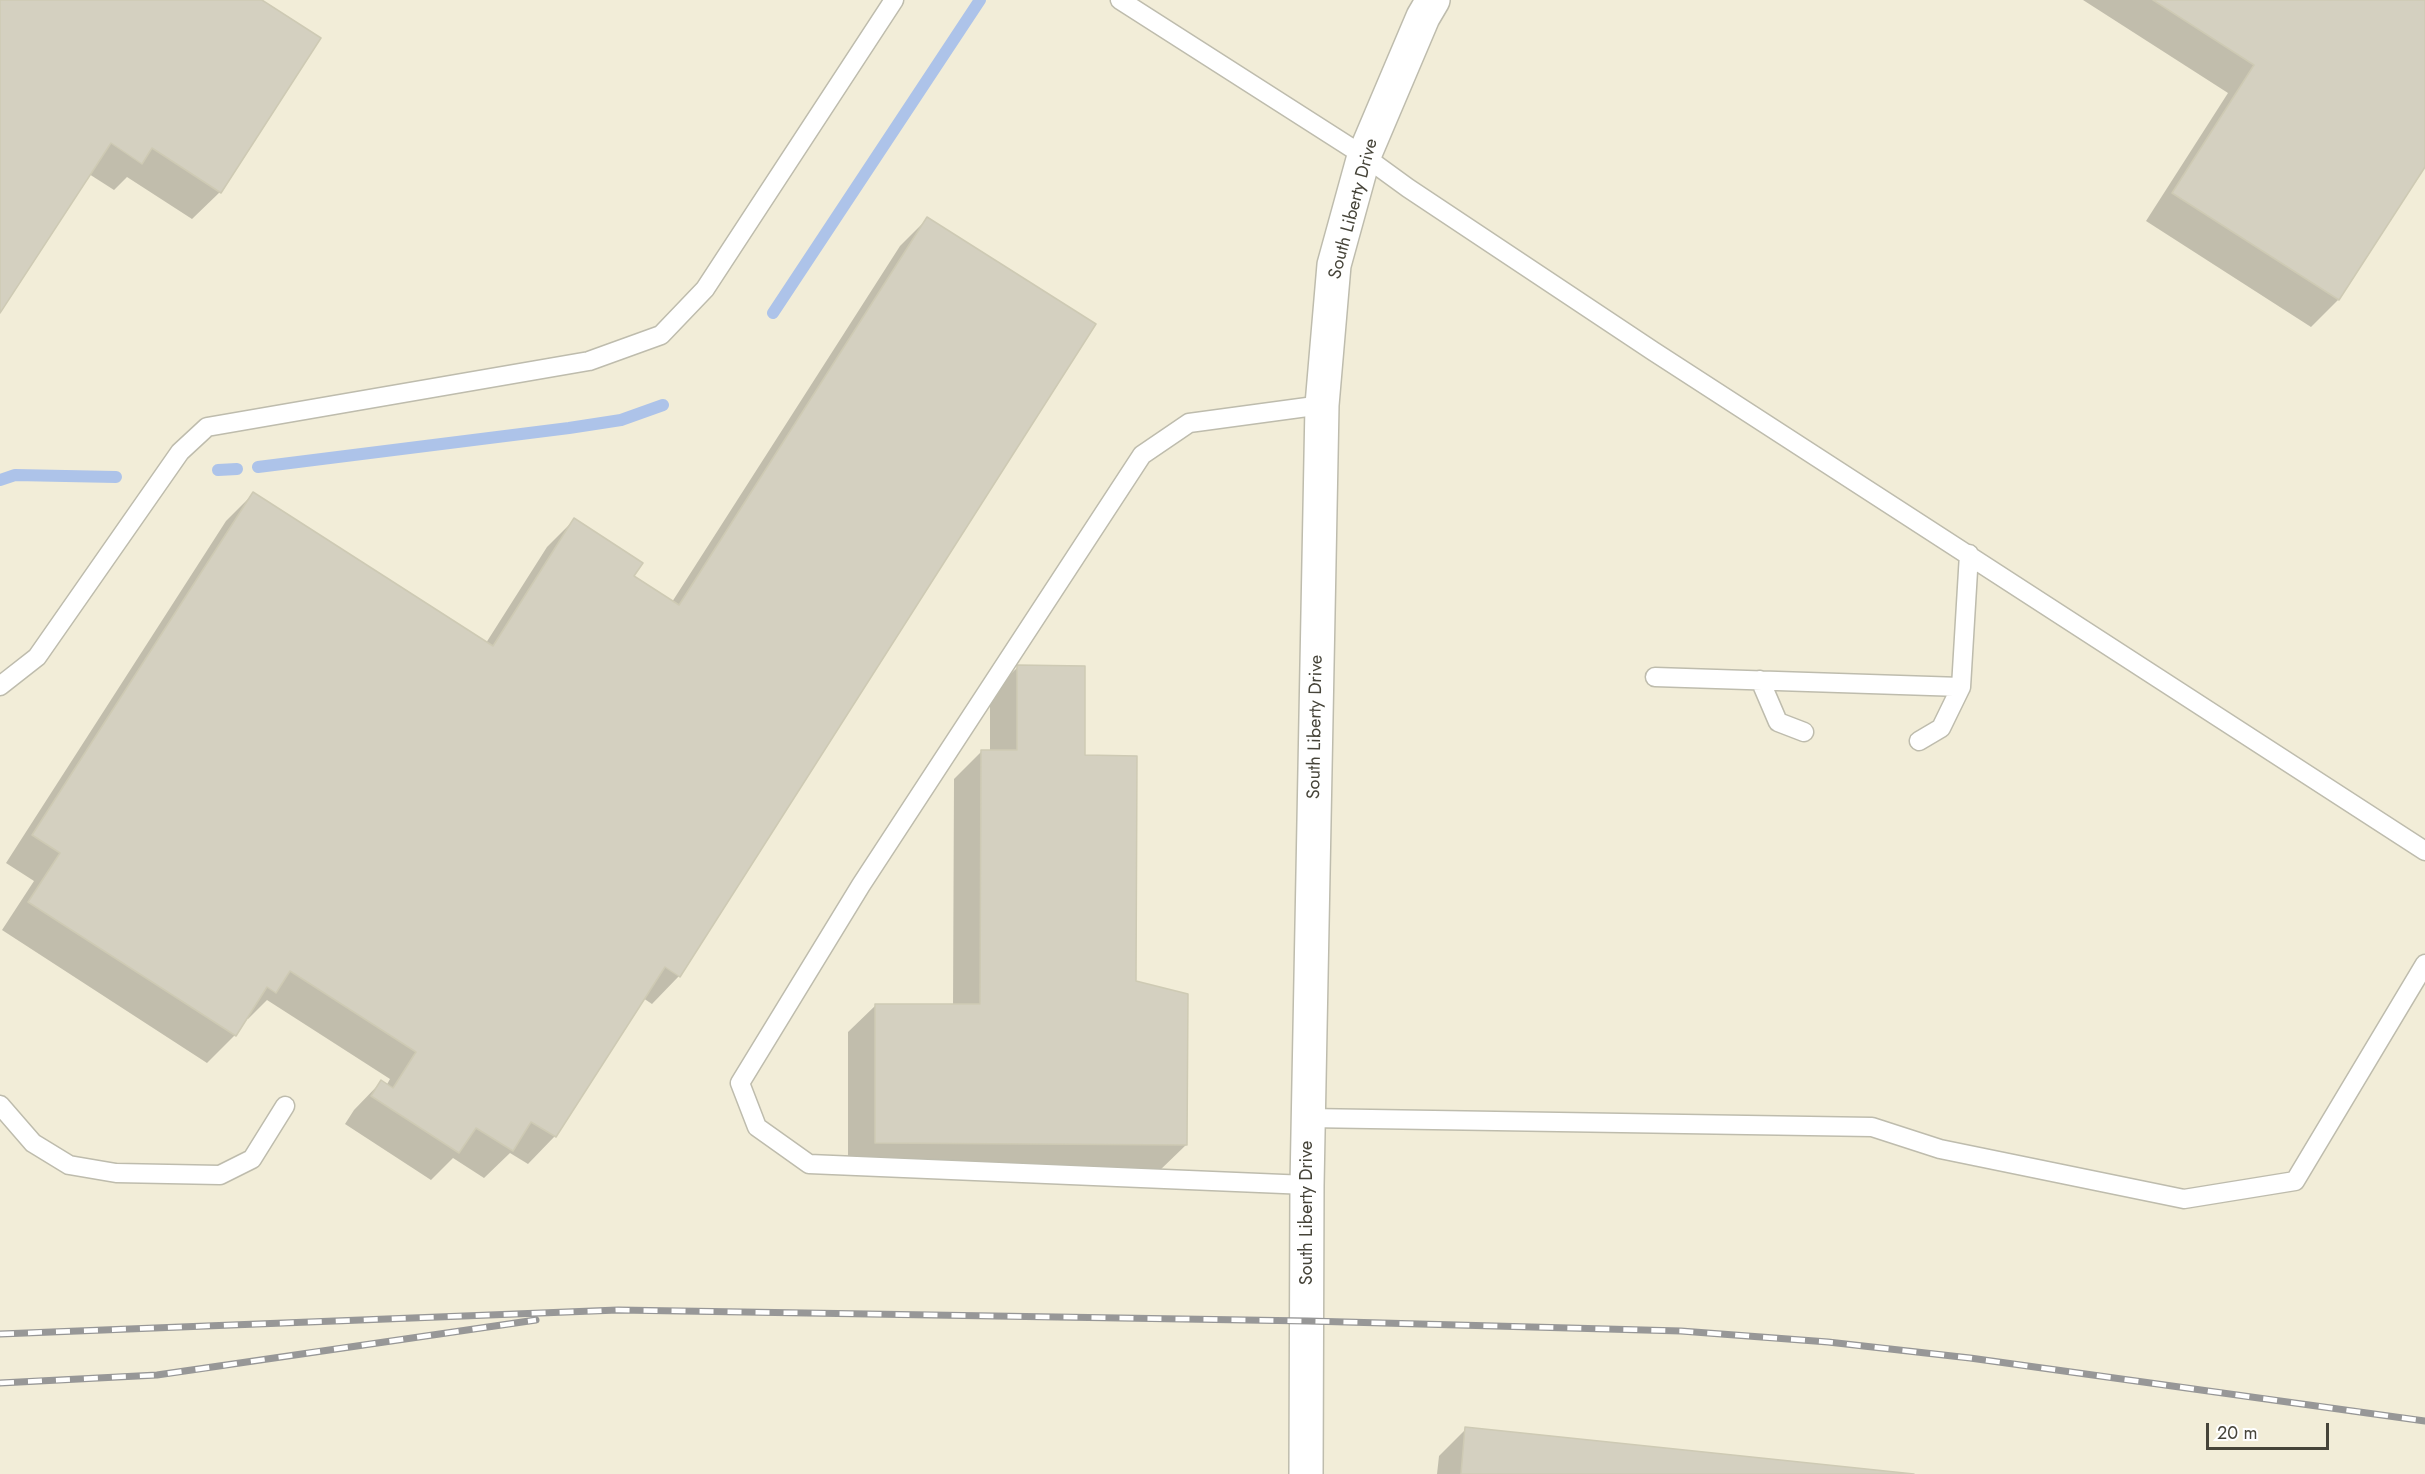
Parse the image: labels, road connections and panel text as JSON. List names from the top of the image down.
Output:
{
  "streets": {
    "street": ["South Liberty Drive"]
  },
  "scale_bar": "20 m"
}
